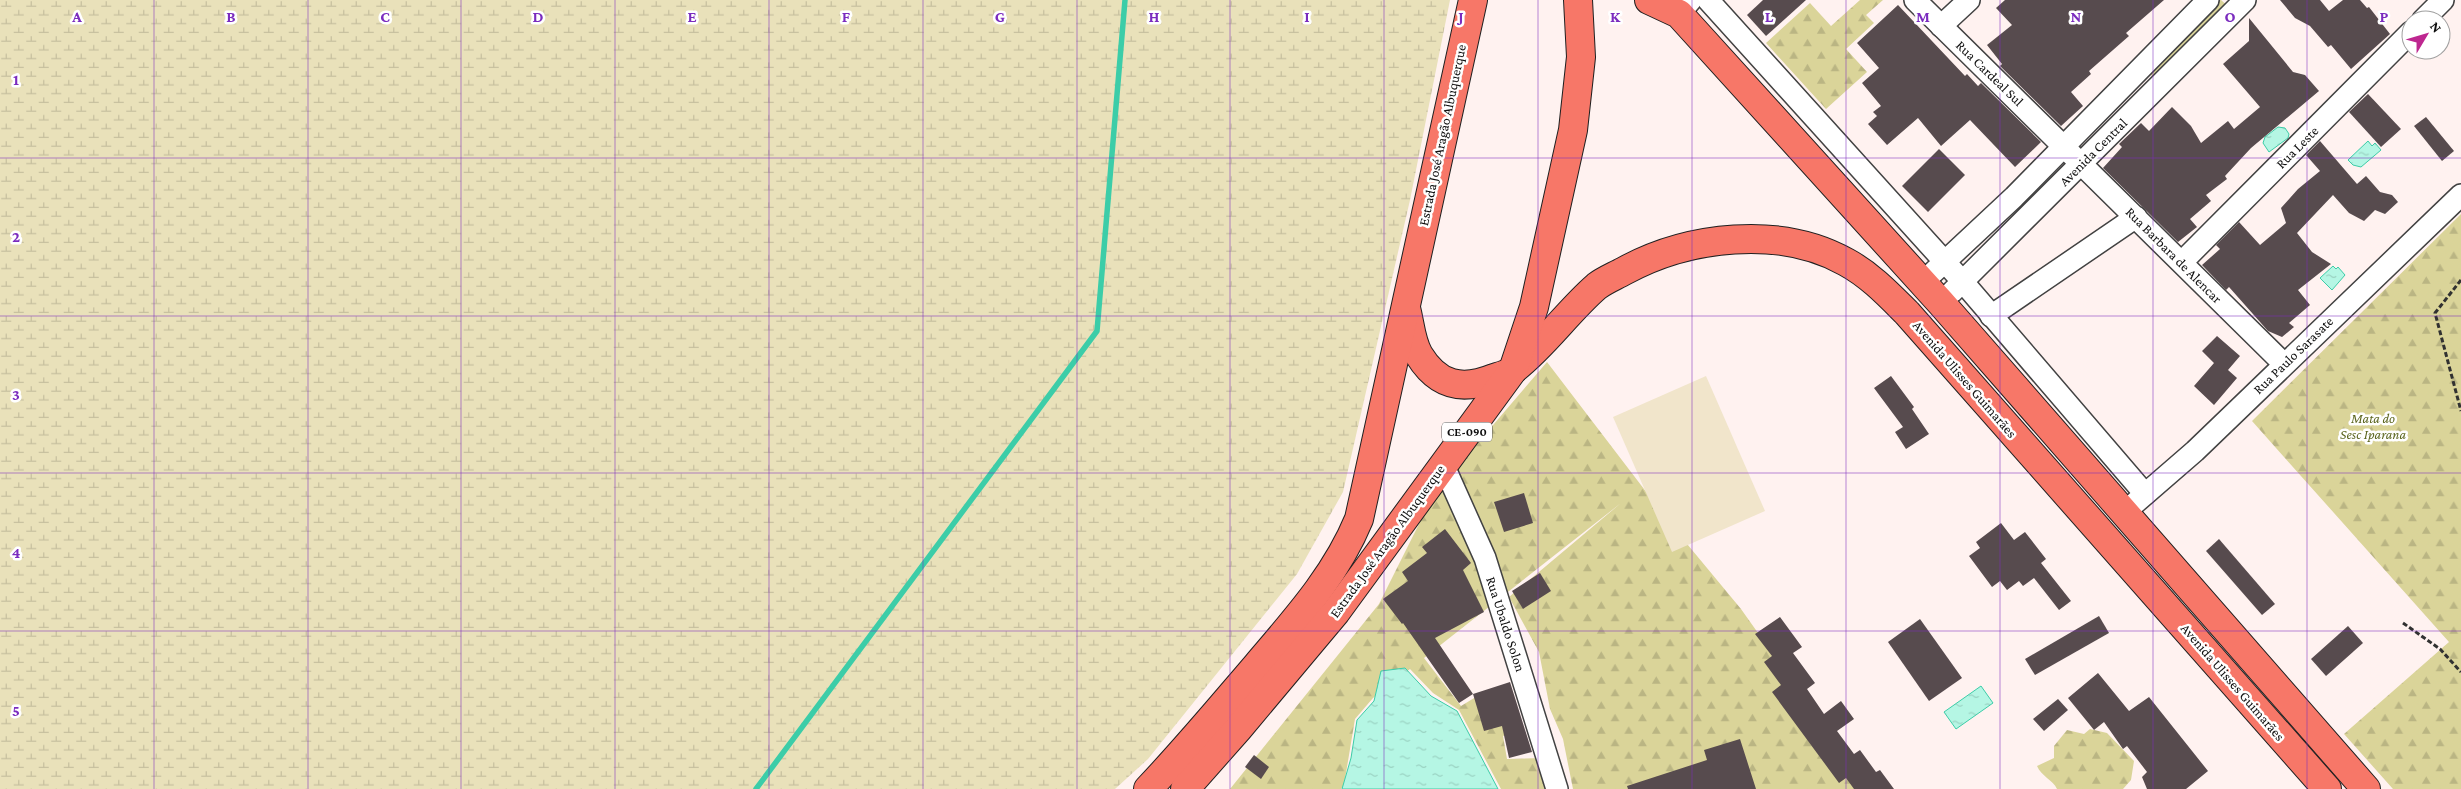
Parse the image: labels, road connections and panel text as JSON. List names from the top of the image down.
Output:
{
  "streets": {
    "main road": ["Estrada José Aragão Albuquerque", "Avenida Ulisses Guimarães", "CE-090"],
    "street": [
      "Rua Cardeal Sul",
      "Rua Leste",
      "Avenida Central",
      "Rua Barbara de Alencar",
      "Rua Paulo Sarasate",
      "Rua Ubaldo Solon"
    ]
  },
  "crossings": [
    ["Rua Cardeal Sul", "Avenida Central"],
    ["Rua Cardeal Sul", "Rua Barbara de Alencar"],
    ["Estrada José Aragão Albuquerque", "Avenida Ulisses Guimarães"],
    ["Estrada José Aragão Albuquerque", "Rua Ubaldo Solon"],
    ["Rua Leste", "Rua Barbara de Alencar"],
    ["Avenida Central", "Rua Barbara de Alencar"],
    ["Rua Barbara de Alencar", "Rua Paulo Sarasate"]
  ],
  "parks": ["Mata do Sesc Iparana"],
  "north": "top right",
  "grid": {
    "columns": [
      "A",
      "B",
      "C",
      "D",
      "E",
      "F",
      "G",
      "H",
      "I",
      "J",
      "K",
      "L",
      "M",
      "N",
      "O",
      "P"
    ],
    "rows": [
      "1",
      "2",
      "3",
      "4",
      "5"
    ]
  }
}
